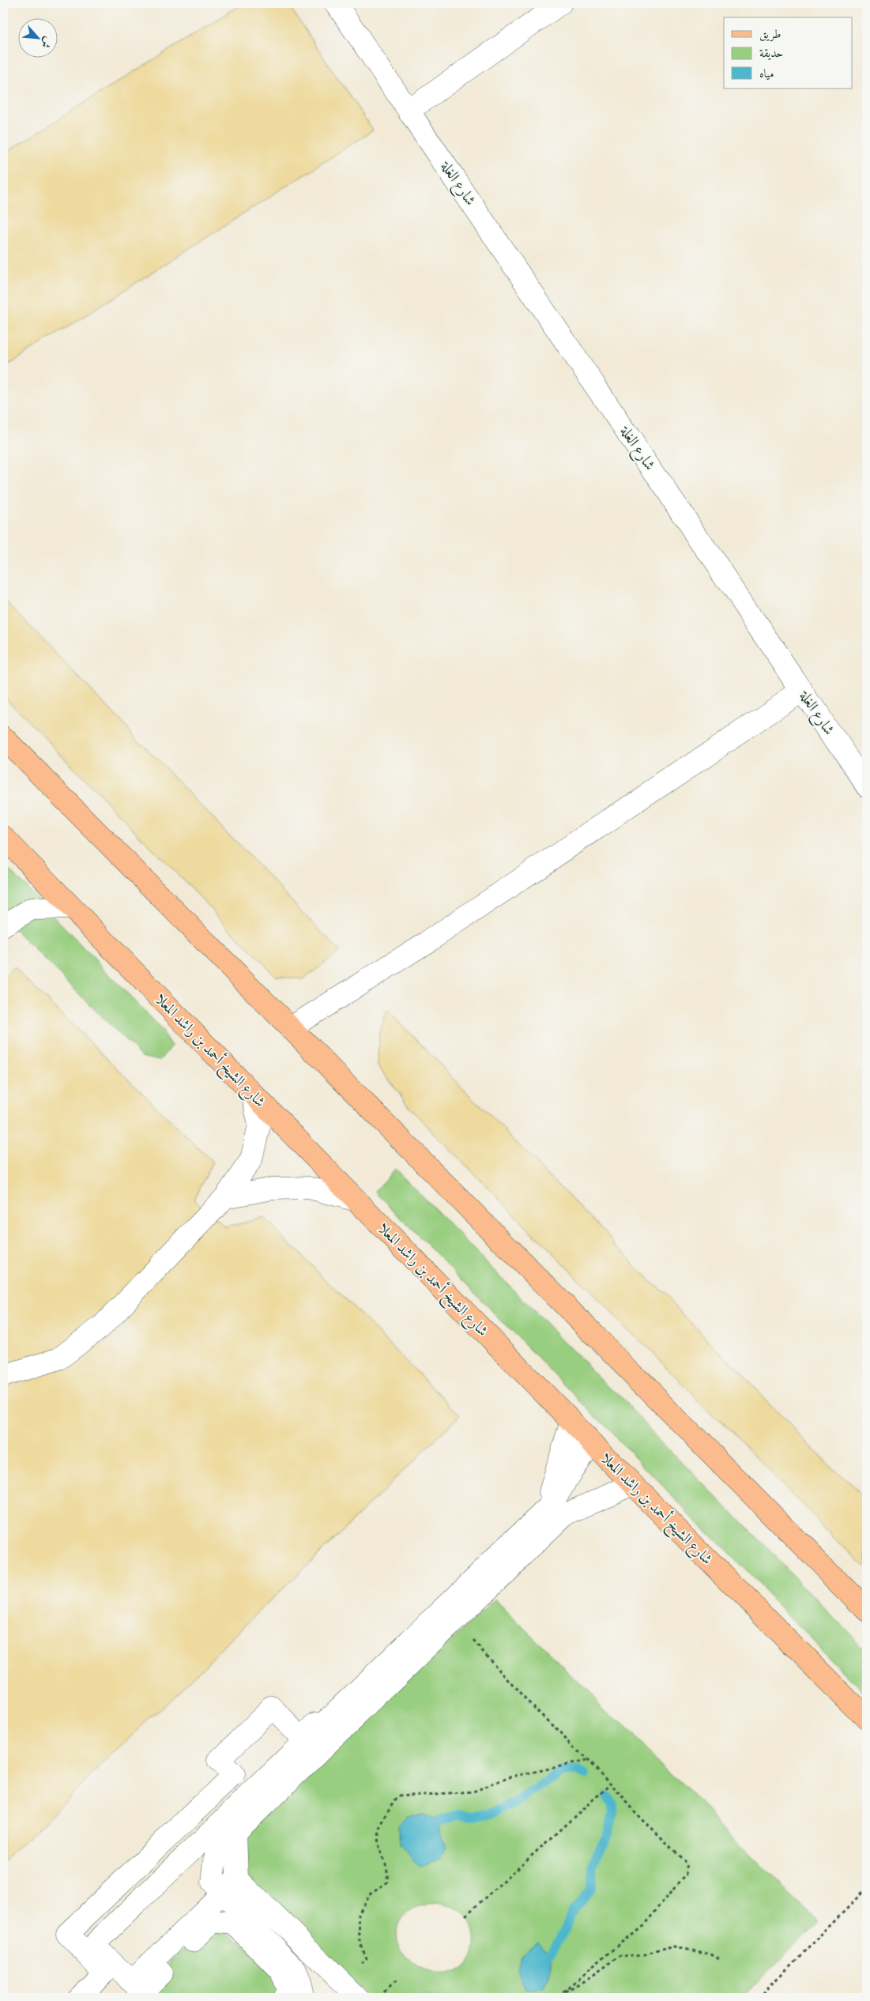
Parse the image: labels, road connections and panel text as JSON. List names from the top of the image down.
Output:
{
  "streets": {
    "main road": ["شارع الشيخ أحمد بن راشد المعلا"],
    "street": ["شارع الغلة"]
  },
  "legend": ["طريق", "حديقة", "مياه"],
  "north": "bottom right"
}
